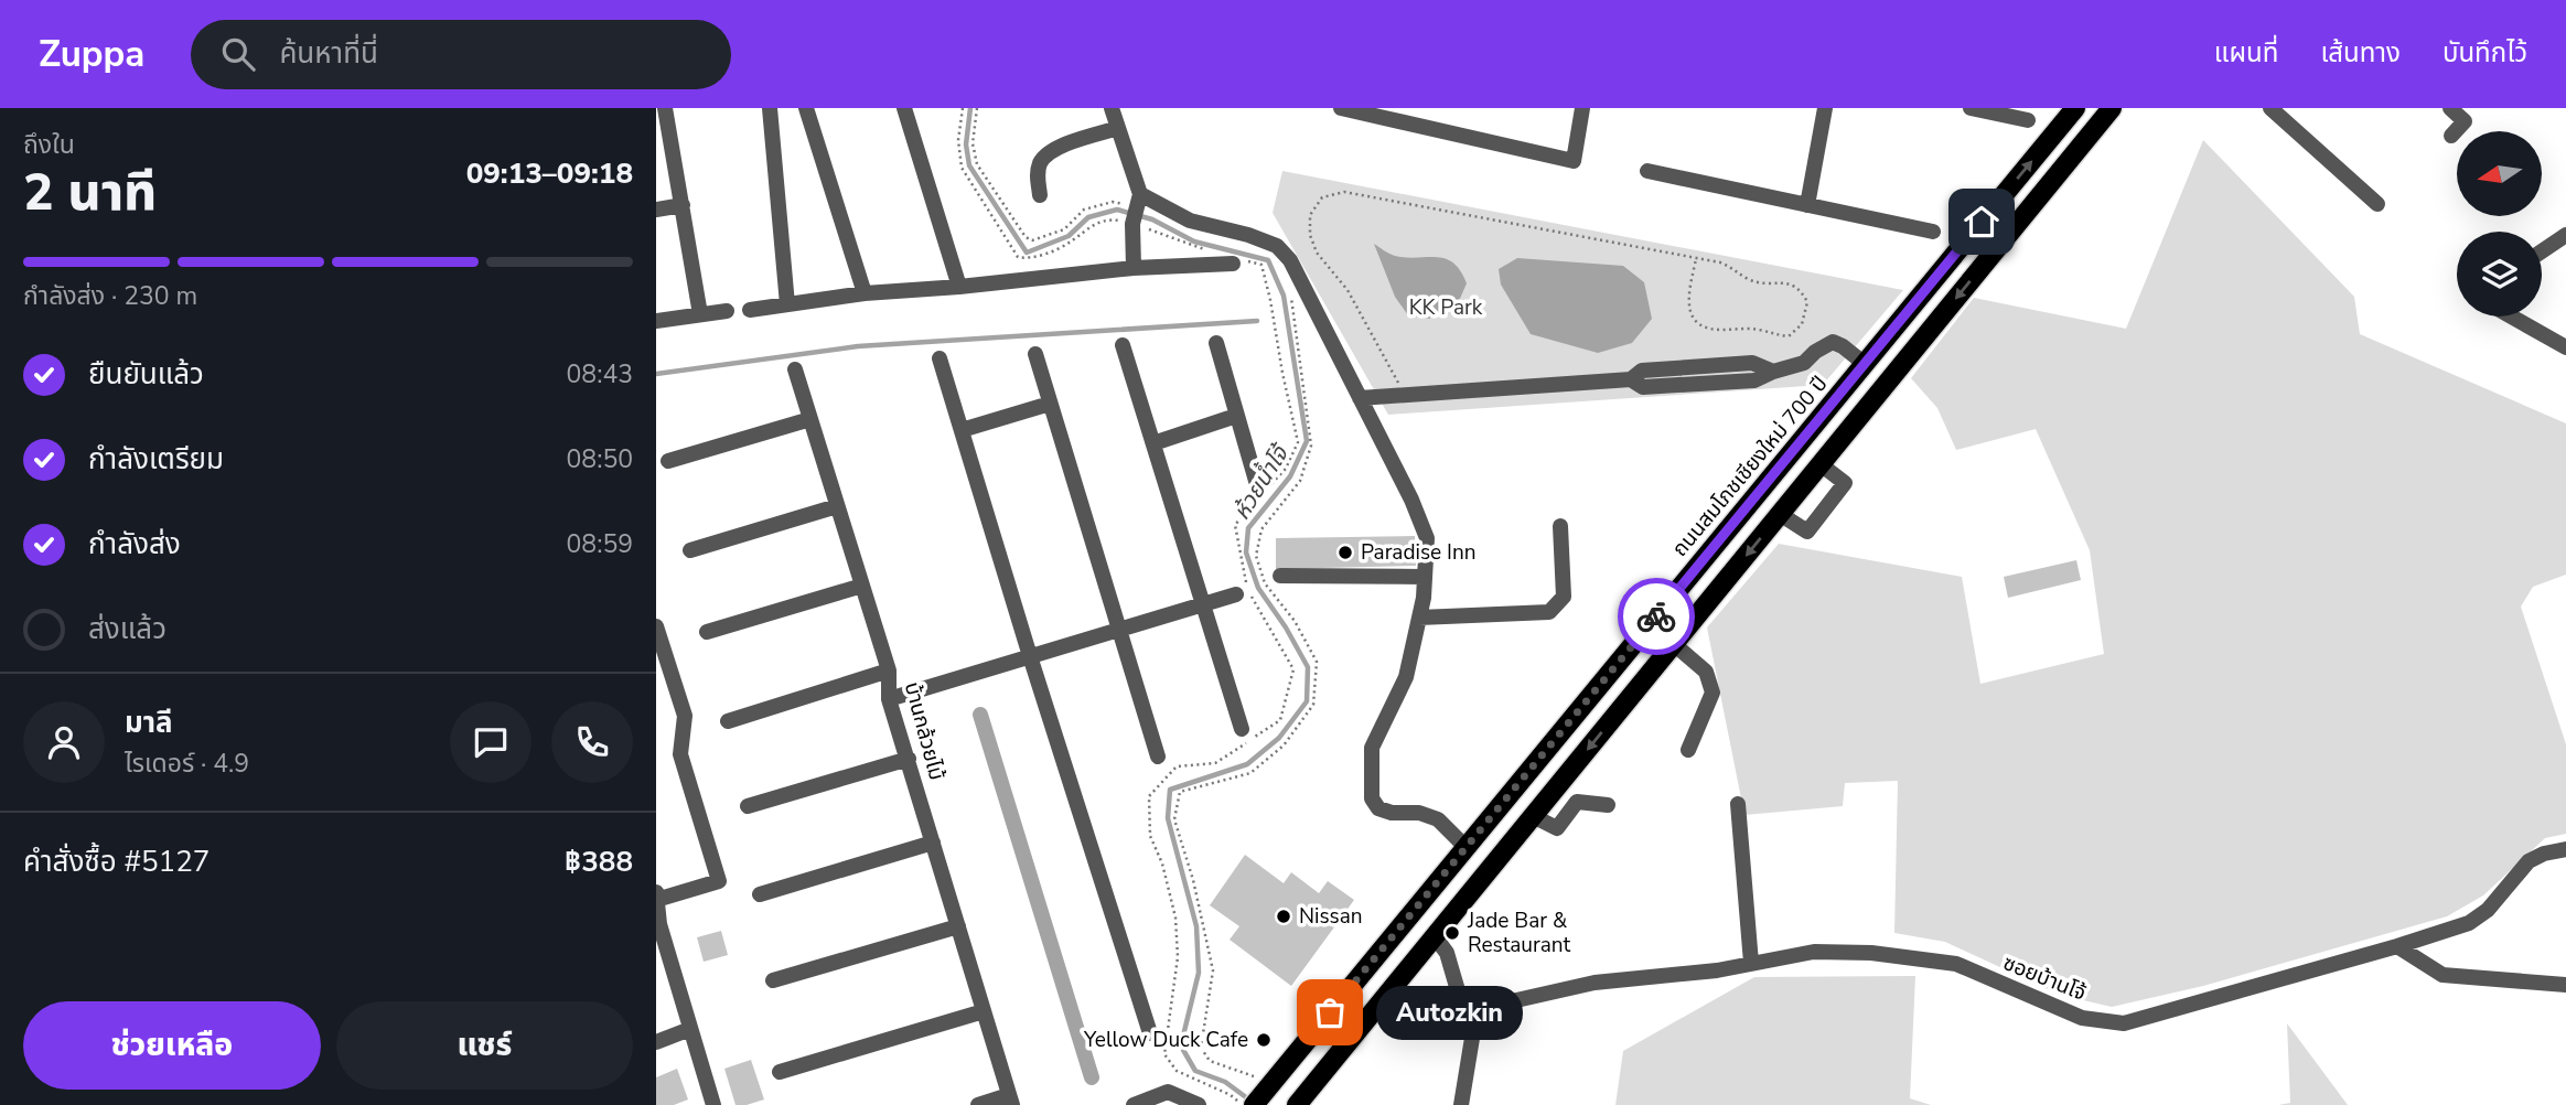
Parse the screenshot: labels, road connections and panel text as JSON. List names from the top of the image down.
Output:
{
  "streets": {
    "main road": ["ถนนสมโภชเชียงใหม่ 700 ปี"],
    "street": ["บ้านกล้วยไม้", "ซอยบ้านโจ้"]
  },
  "water": ["ห้วยน้ำโจ้"],
  "parks": ["KK Park"],
  "places": [
    "Paradise Inn",
    "Nissan",
    "Jade Bar & Restaurant",
    "Autozkin",
    "Yellow Duck Cafe"
  ],
  "north": "left",
  "page": {
    "header": "Zuppa",
    "search": "ค้นหาที่นี่",
    "nav": ["แผนที่", "เส้นทาง", "บันทึกไว้"],
    "heading": ["2 นาที", "ถึงใน", "09:13–09:18"],
    "panel": [
      "มาลี",
      "ไรเดอร์ · 4.9",
      "คำสั่งซื้อ #5127",
      "฿388"
    ],
    "bar": "กำลังส่ง · 230 m",
    "list": [
      ["ยืนยันแล้ว", "08:43"],
      ["กำลังเตรียม", "08:50"],
      ["กำลังส่ง", "08:59"],
      "ส่งแล้ว"
    ],
    "buttons": ["ช่วยเหลือ", "แชร์"],
    "bubble": "Autozkin"
  }
}
